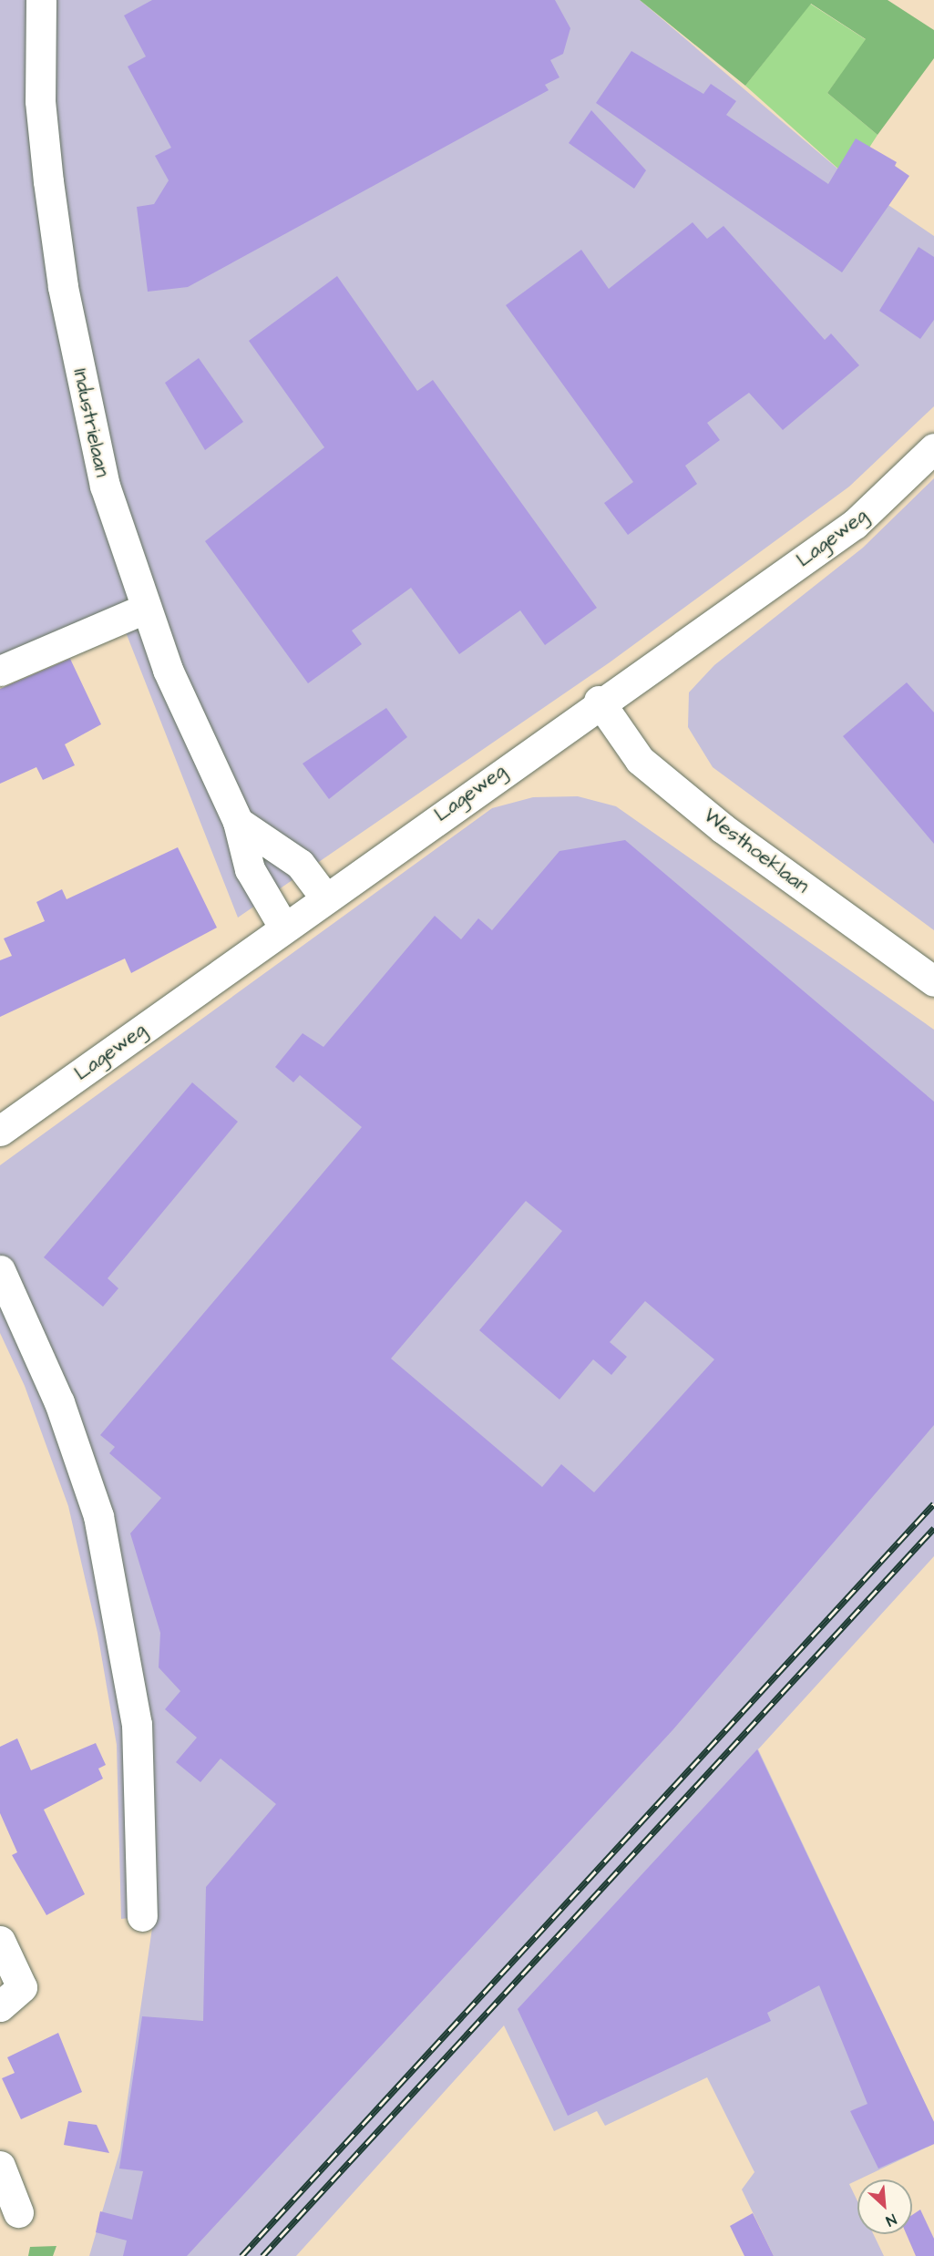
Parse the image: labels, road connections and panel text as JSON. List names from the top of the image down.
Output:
{
  "streets": {
    "street": ["Industrielaan", "Lageweg", "Westhoeklaan"]
  },
  "crossings": [
    ["Industrielaan", "Lageweg"],
    ["Lageweg", "Westhoeklaan"]
  ],
  "north": "bottom right"
}
